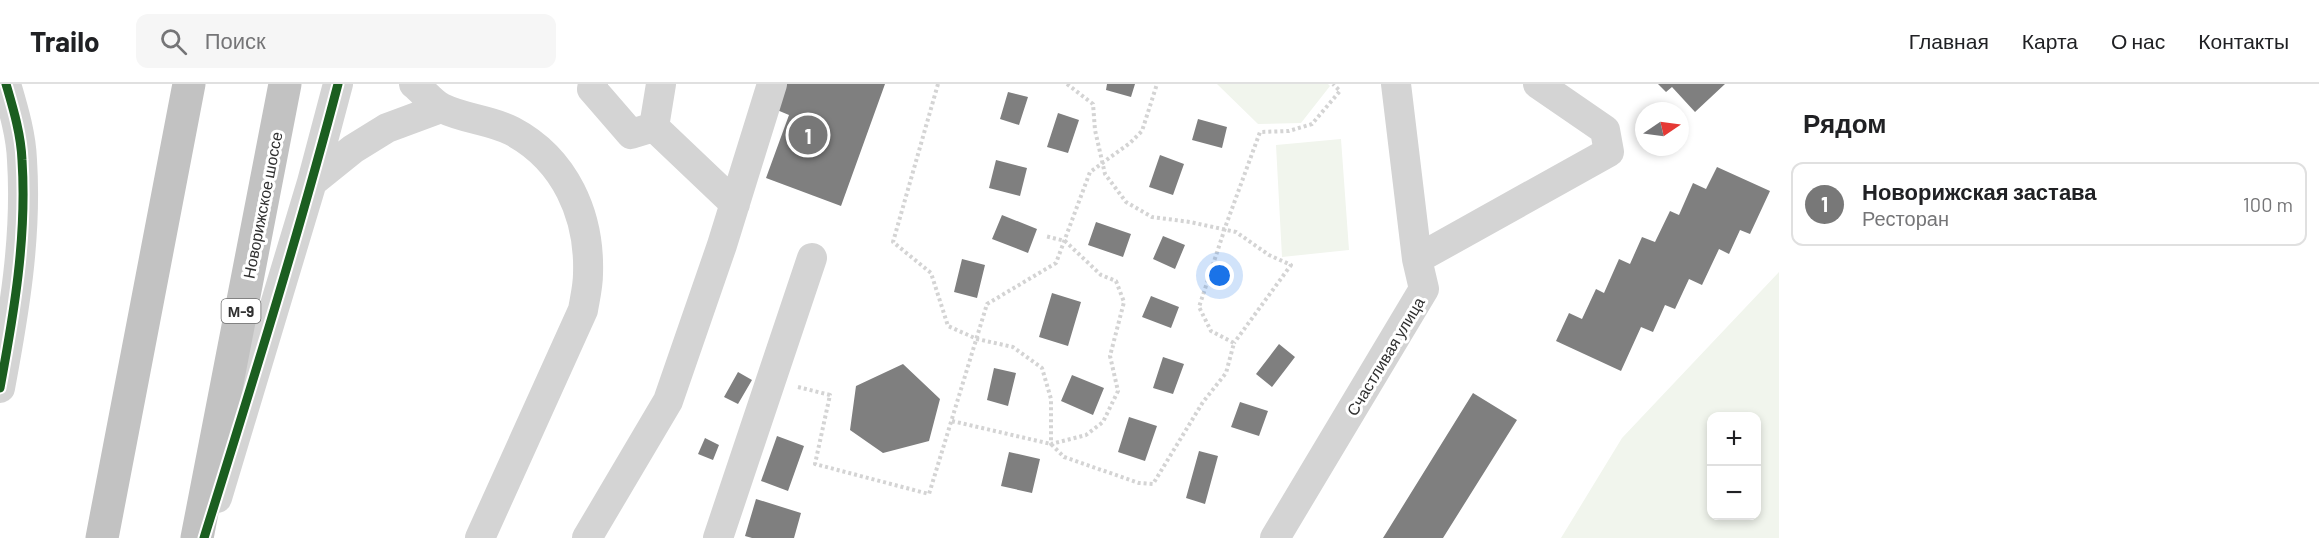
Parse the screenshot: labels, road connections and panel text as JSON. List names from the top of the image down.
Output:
{
  "streets": {
    "highway": ["Новорижское шоссе", "М-9"],
    "street": ["Счастливая улица"]
  },
  "north": "right",
  "page": {
    "header": "Trailo",
    "search": "Поиск",
    "nav": [
      "Главная",
      "Карта",
      "О нас",
      "Контакты"
    ],
    "heading": "Рядом",
    "pins": "1",
    "list": [
      {
        "mark": "1",
        "name": "Новорижская застава",
        "note": "Ресторан",
        "value": "100 m"
      }
    ],
    "map_buttons": ["+", "−"]
  }
}
